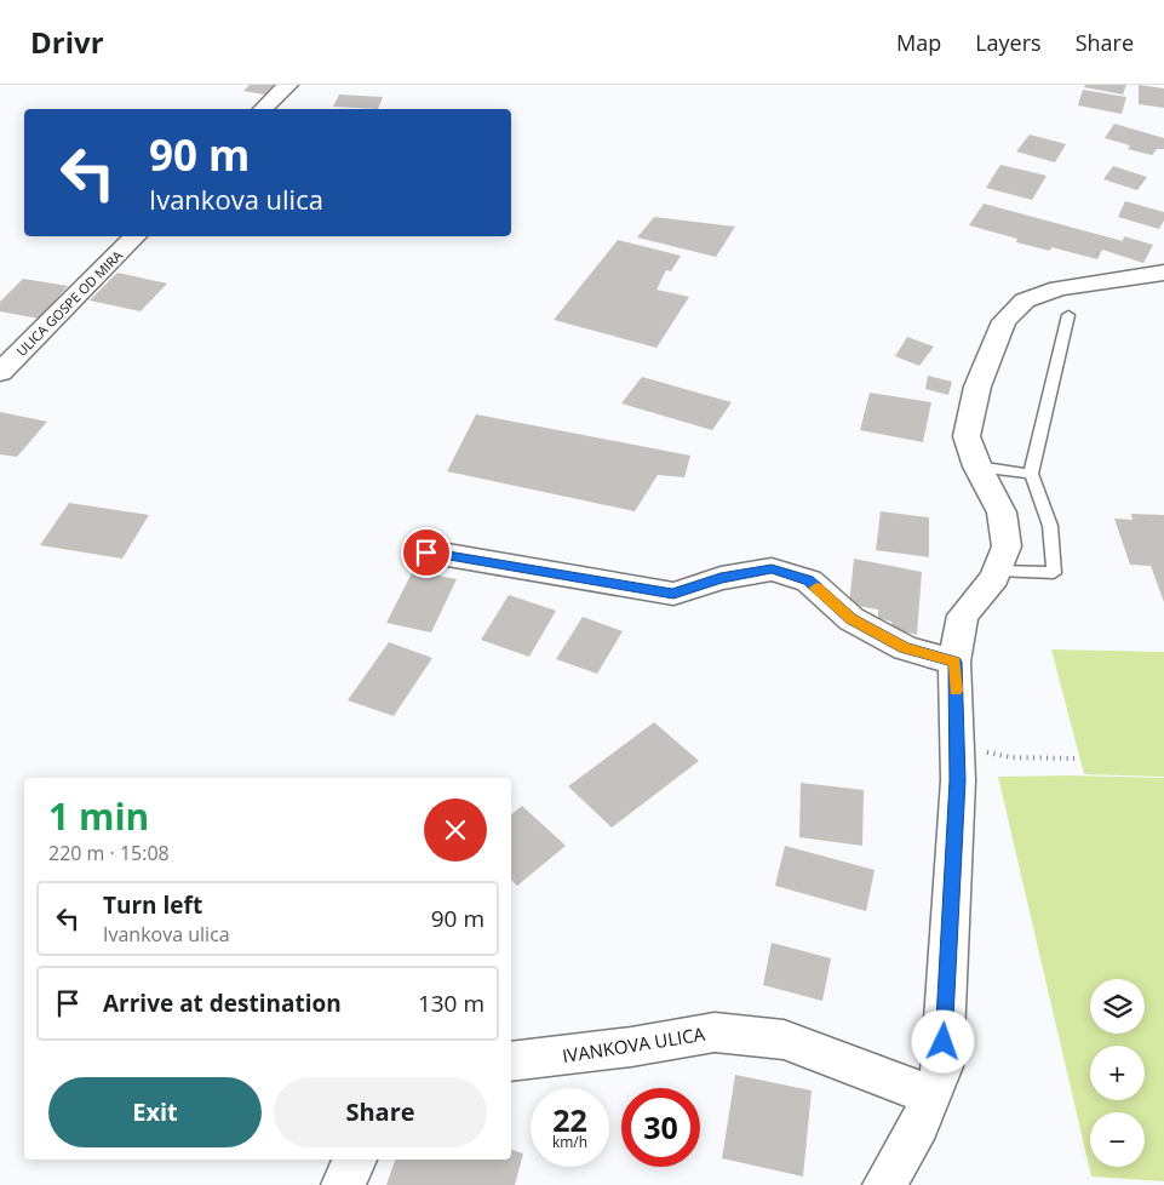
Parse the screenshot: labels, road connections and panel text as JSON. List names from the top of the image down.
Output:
{
  "streets": {
    "street": ["ULICA GOSPE OD MIRA", "IVANKOVA ULICA"]
  },
  "page": {
    "header": "Drivr",
    "nav": ["Map", "Layers", "Share"],
    "turn": ["90 m", "Ivankova ulica"],
    "heading": ["1 min", "220 m · 15:08"],
    "list": [
      {
        "name": "Turn left",
        "note": "Ivankova ulica",
        "value": "90 m"
      },
      {
        "name": "Arrive at destination",
        "value": "130 m"
      }
    ],
    "map_buttons": ["+", "−"],
    "buttons": ["Exit", "Share"],
    "speed": "22 km/h",
    "limit": "30"
  }
}
